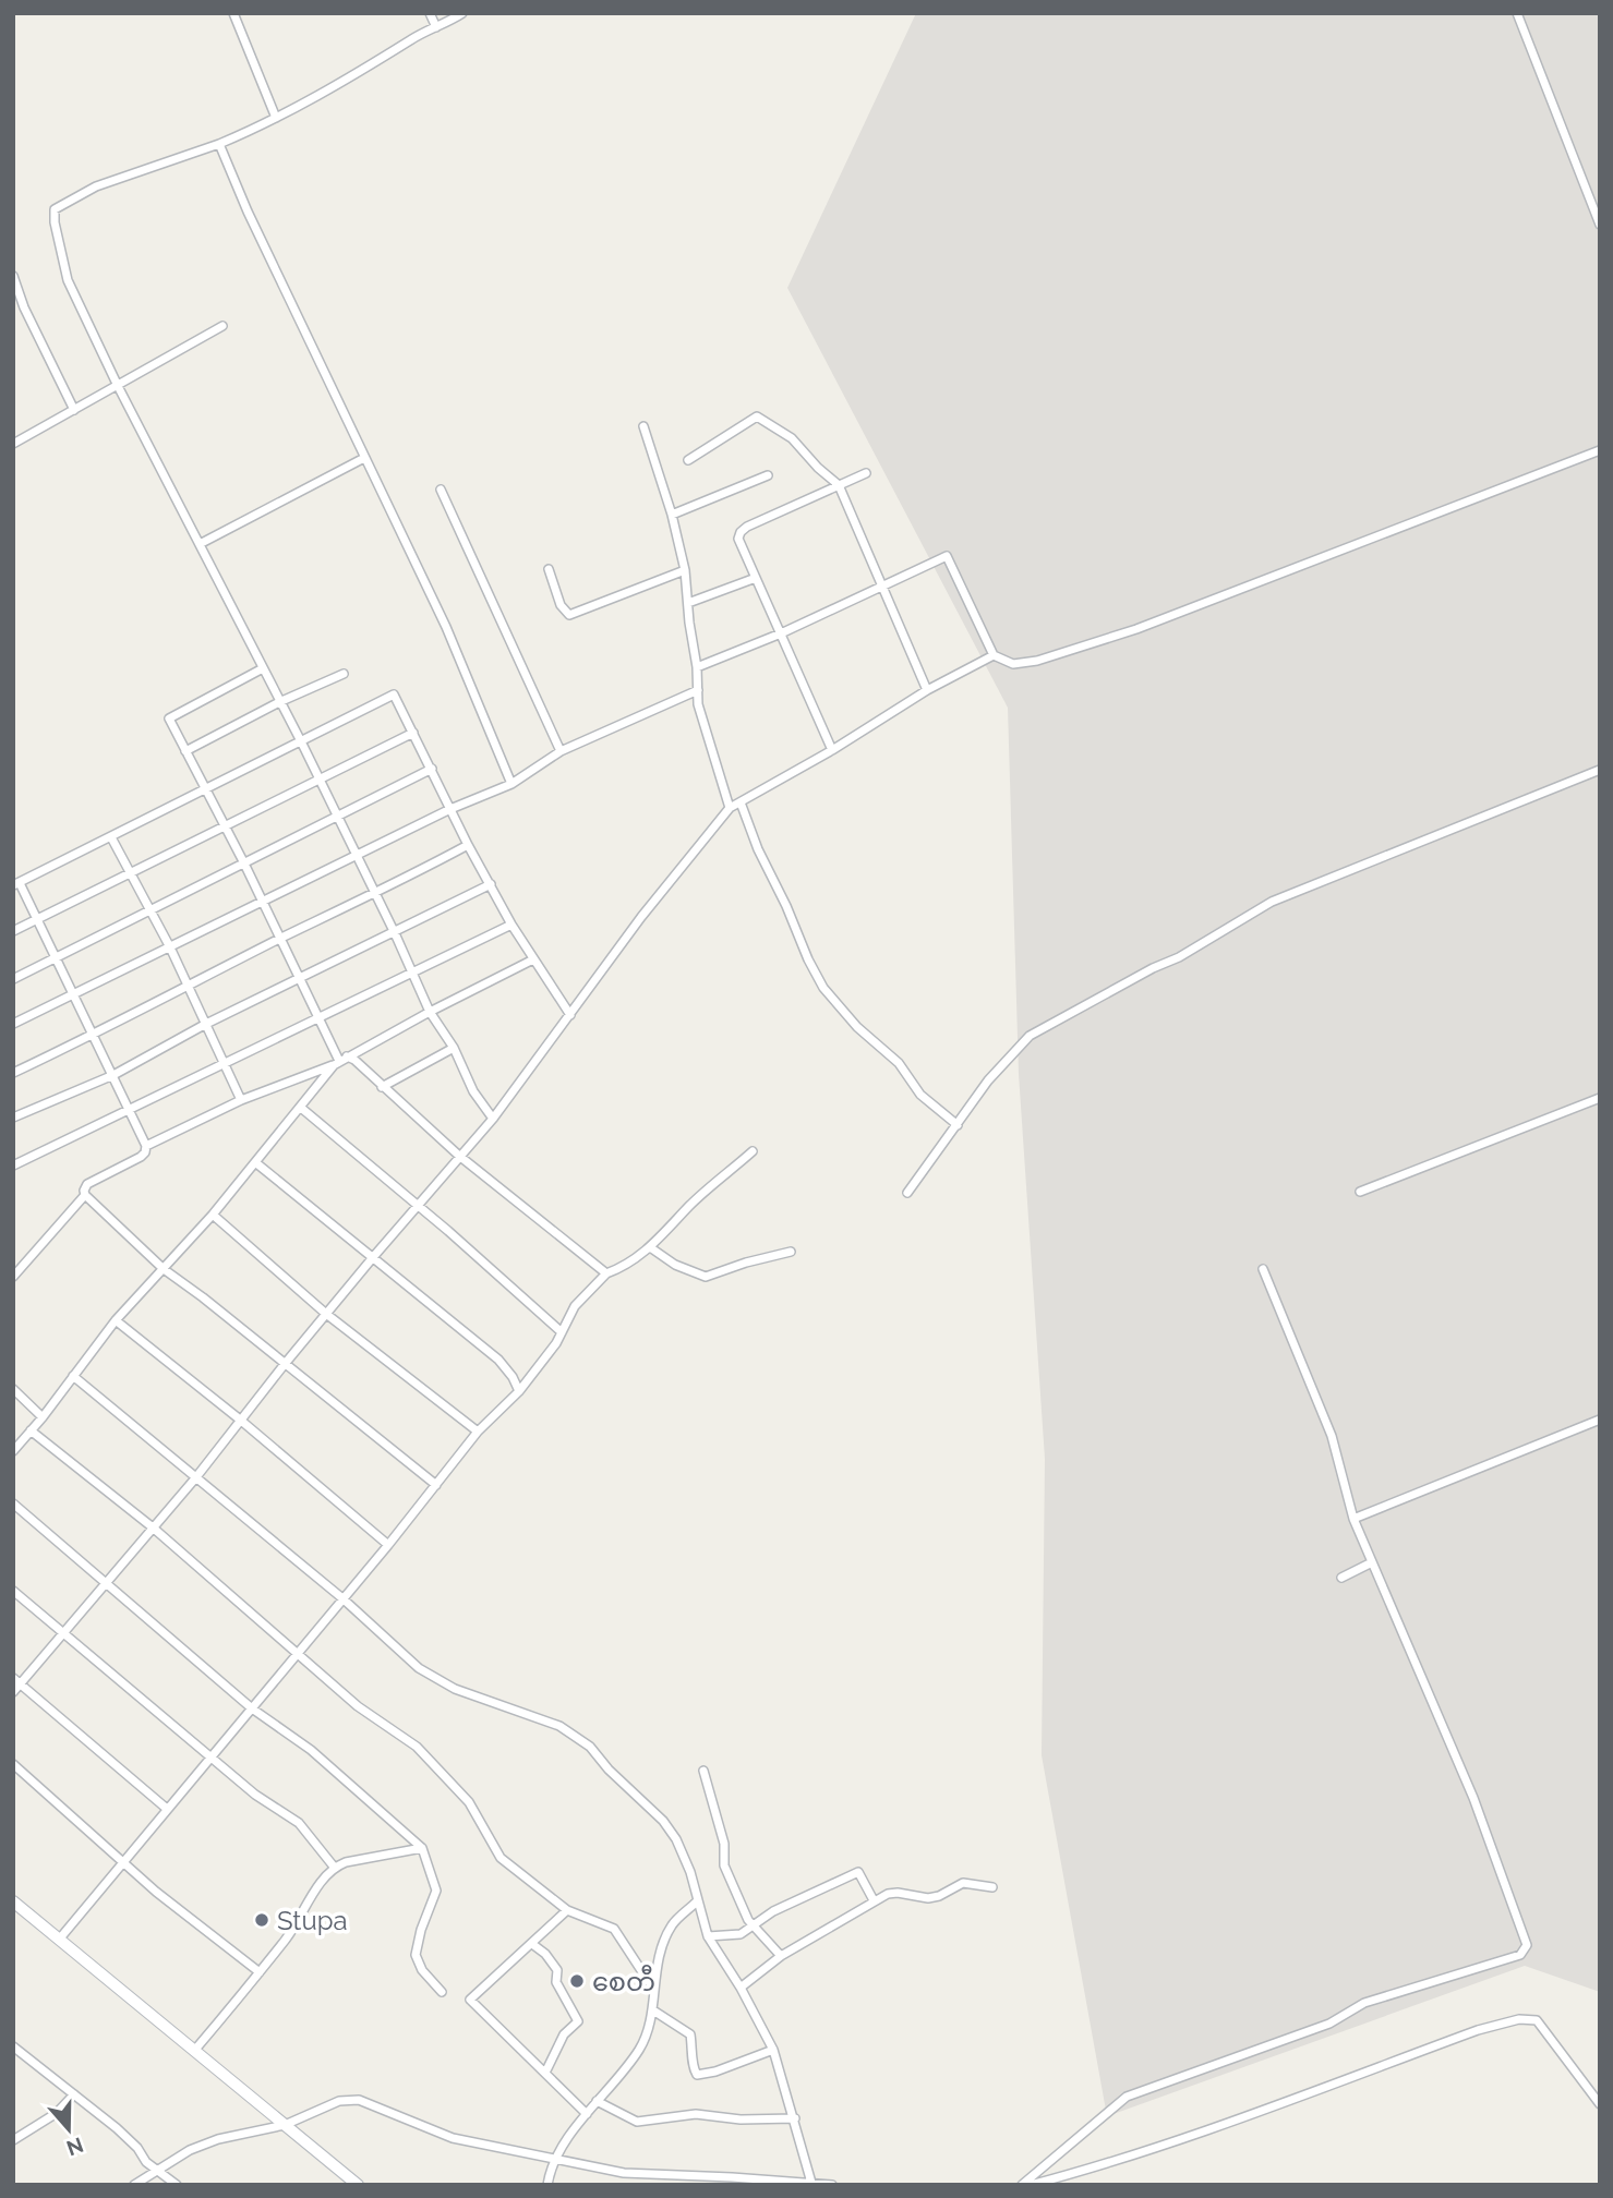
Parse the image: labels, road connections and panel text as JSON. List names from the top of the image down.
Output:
{
  "places": ["Stupa", "စေတီ"],
  "north": "bottom"
}
